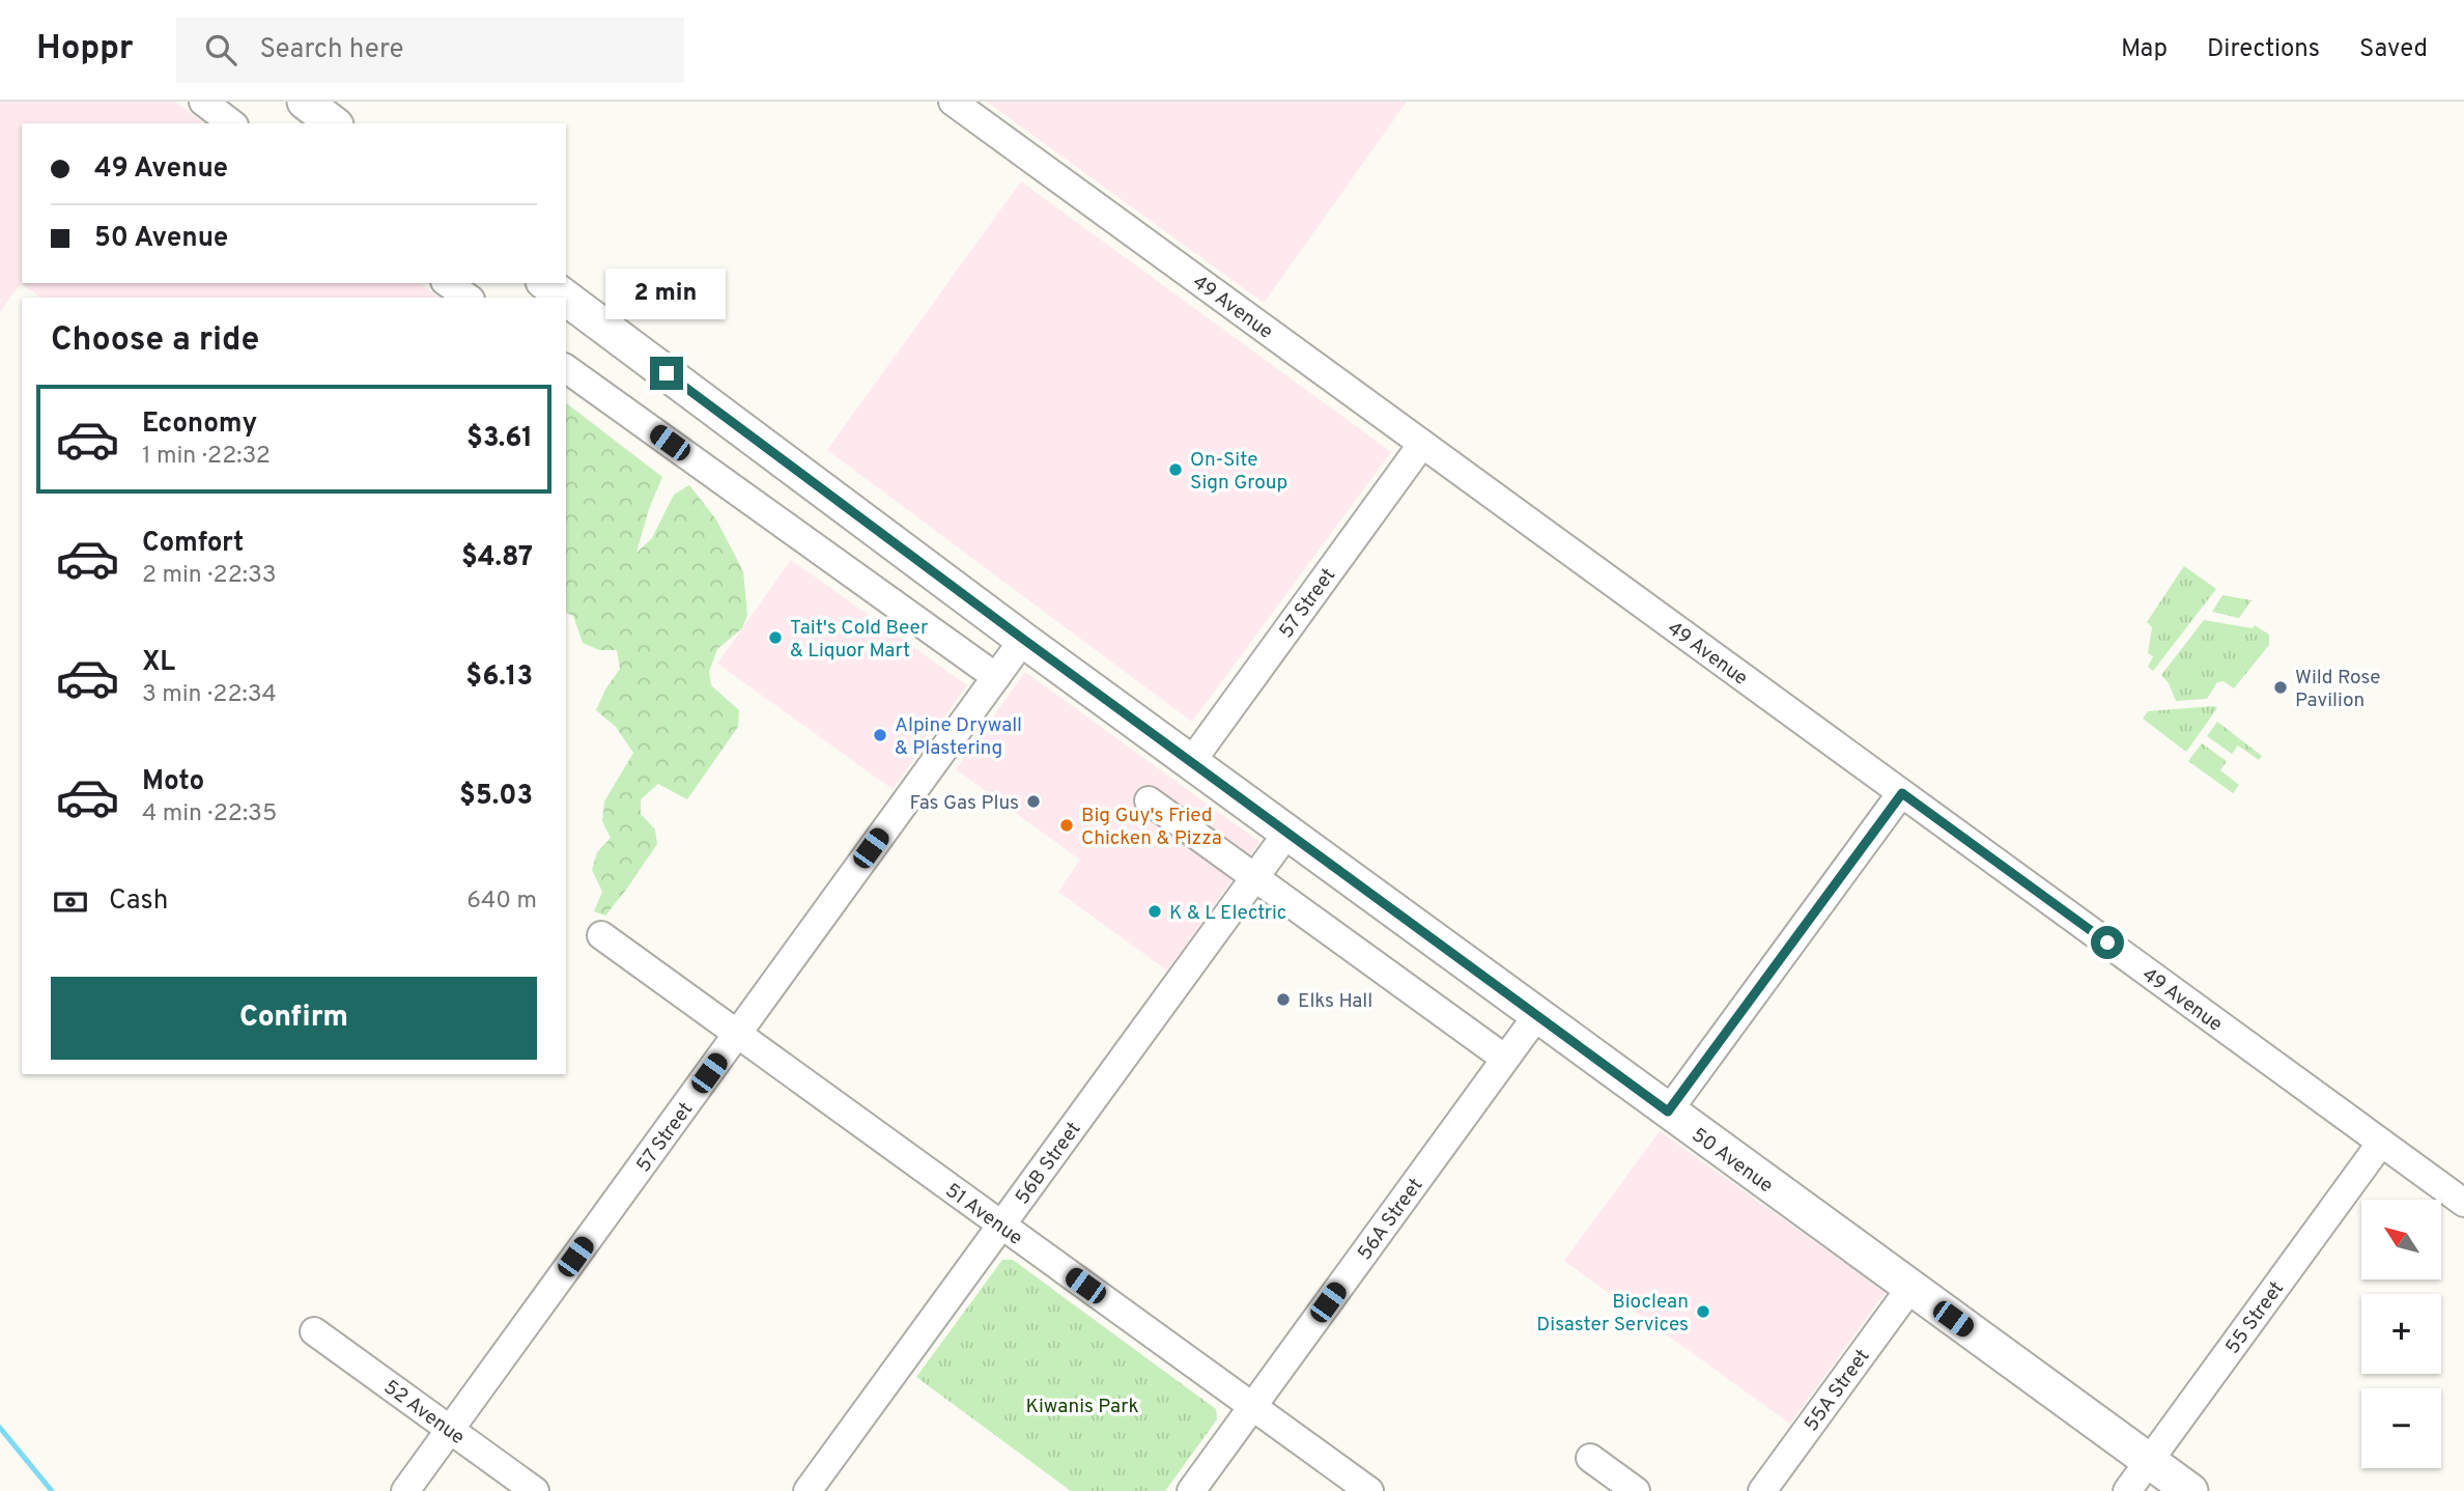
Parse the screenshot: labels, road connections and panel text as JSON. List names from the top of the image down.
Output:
{
  "streets": {
    "main road": ["50 Avenue"],
    "street": [
      "49 Avenue",
      "57 Street",
      "56B Street",
      "51 Avenue",
      "56A Street",
      "55 Street",
      "55A Street",
      "52 Avenue"
    ]
  },
  "crossings": [
    ["49 Avenue", "57 Street"],
    ["49 Avenue", "55 Street"],
    ["57 Street", "50 Avenue"],
    ["57 Street", "51 Avenue"],
    ["57 Street", "52 Avenue"],
    ["50 Avenue", "56B Street"],
    ["50 Avenue", "56A Street"],
    ["50 Avenue", "55 Street"],
    ["50 Avenue", "55A Street"],
    ["56B Street", "51 Avenue"],
    ["51 Avenue", "56A Street"]
  ],
  "parks": ["Kiwanis Park"],
  "places": [
    "On-Site Sign Group",
    "Tait's Cold Beer & Liquor Mart",
    "Wild Rose Pavilion",
    "Alpine Drywall & Plastering",
    "Fas Gas Plus",
    "Big Guy's Fried Chicken & Pizza",
    "K & L Electric",
    "Elks Hall",
    "Bioclean Disaster Services"
  ],
  "north": "top left",
  "page": {
    "header": "Hoppr",
    "search": "Search here",
    "nav": ["Map", "Directions", "Saved"],
    "banner": ["49 Avenue", "50 Avenue"],
    "bubble": "2 min",
    "heading": "Choose a ride",
    "list": [
      {
        "name": "Economy",
        "note": "1 min · 22:32",
        "value": "$3.61"
      },
      {
        "name": "Comfort",
        "note": "2 min · 22:33",
        "value": "$4.87"
      },
      {
        "name": "XL",
        "note": "3 min · 22:34",
        "value": "$6.13"
      },
      {
        "name": "Moto",
        "note": "4 min · 22:35",
        "value": "$5.03"
      }
    ],
    "pay": ["Cash", "640 m"],
    "buttons": "Confirm",
    "map_buttons": ["+", "−"]
  }
}
